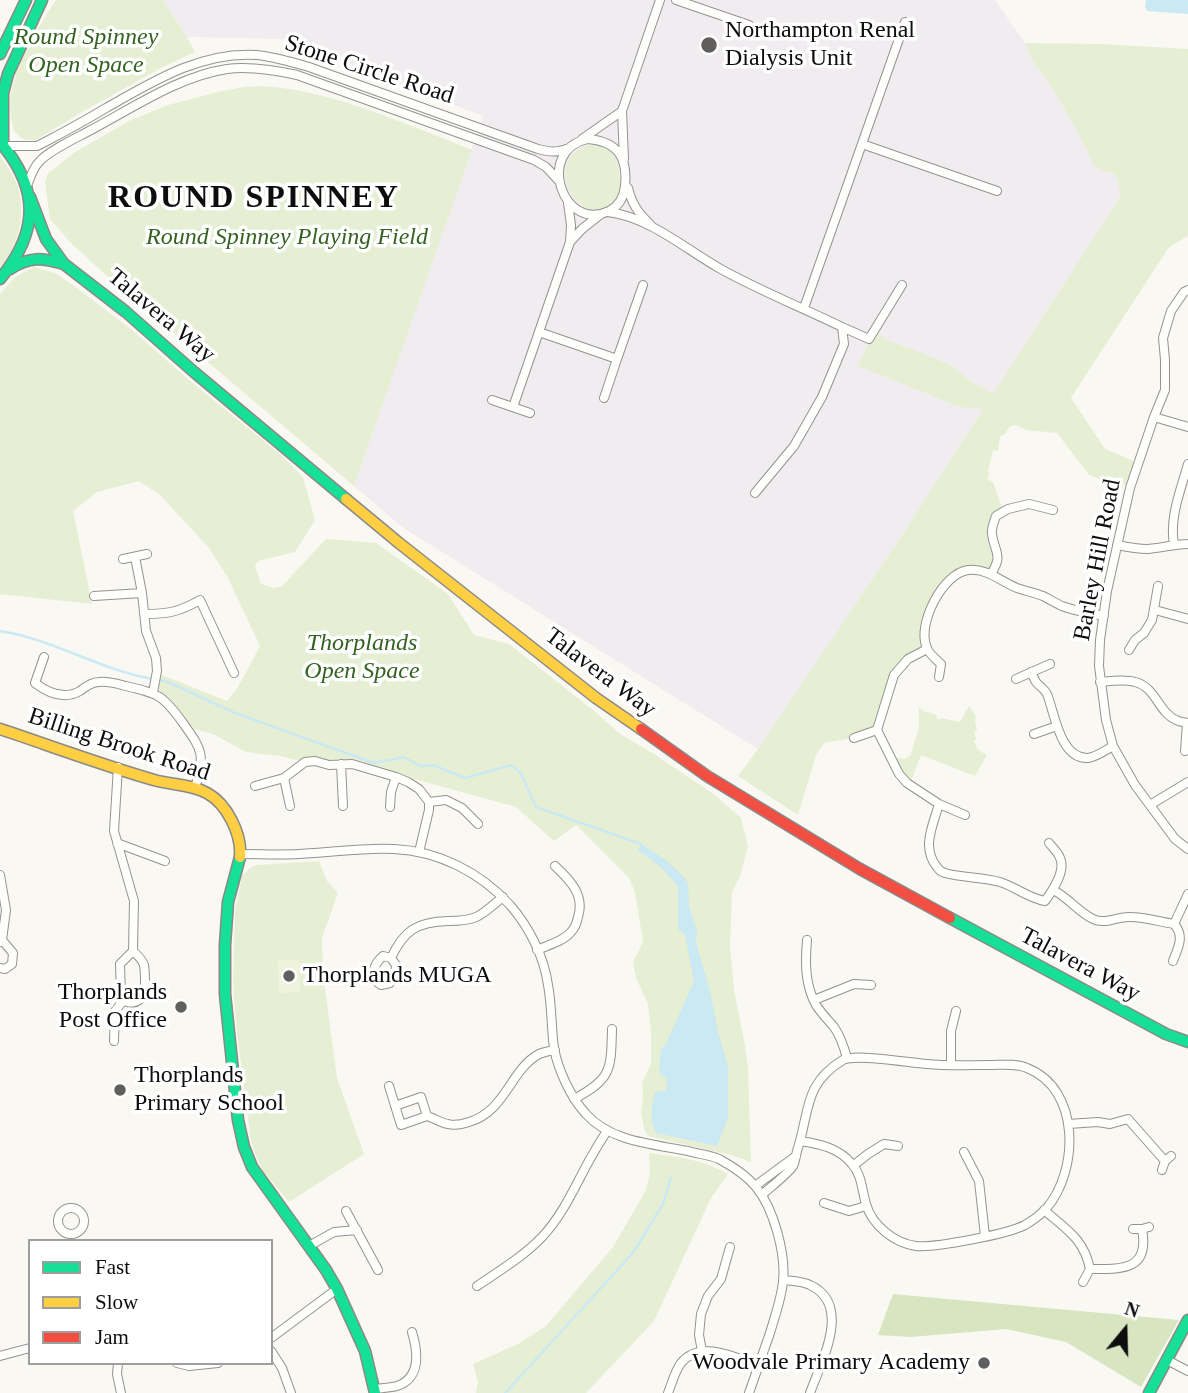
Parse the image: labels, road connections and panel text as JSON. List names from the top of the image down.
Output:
{
  "streets": {
    "main road": ["Talavera Way", "Billing Brook Road"],
    "street": ["Stone Circle Road", "Barley Hill Road"]
  },
  "crossings": [
    ["Stone Circle Road", "Talavera Way"]
  ],
  "districts": ["ROUND SPINNEY"],
  "parks": ["Round Spinney Open Space", "Round Spinney Playing Field", "Thorplands Open Space"],
  "places": [
    "Northampton Renal Dialysis Unit",
    "Thorplands MUGA",
    "Thorplands Post Office",
    "Thorplands Primary School",
    "Woodvale Primary Academy"
  ],
  "legend": ["Fast", "Slow", "Jam"],
  "north": "top"
}
